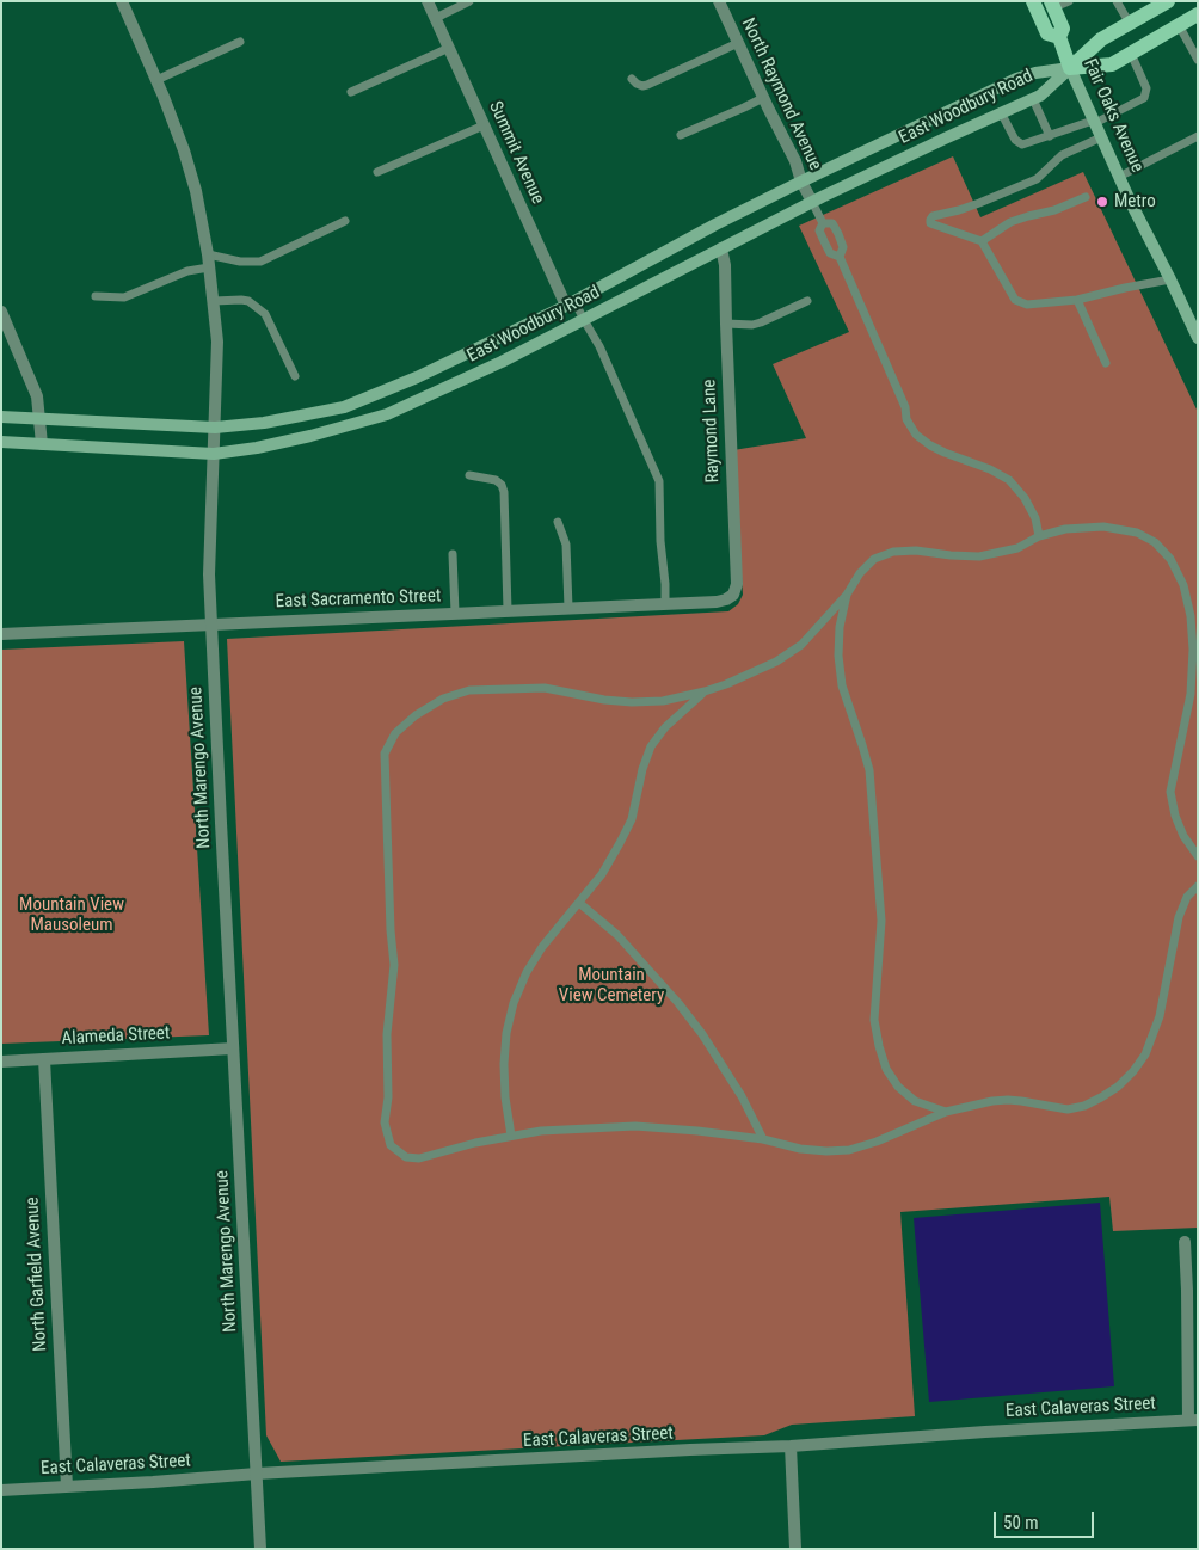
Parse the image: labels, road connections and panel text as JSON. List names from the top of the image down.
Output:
{
  "streets": {
    "main road": ["East Woodbury Road", "Fair Oaks Avenue"],
    "street": [
      "North Raymond Avenue",
      "Summit Avenue",
      "Raymond Lane",
      "East Sacramento Street",
      "North Marengo Avenue",
      "Alameda Street",
      "North Garfield Avenue",
      "East Calaveras Street"
    ]
  },
  "crossings": [
    ["North Raymond Avenue", "East Woodbury Road"],
    ["East Woodbury Road", "Fair Oaks Avenue"],
    ["East Woodbury Road", "Summit Avenue"],
    ["East Woodbury Road", "Raymond Lane"],
    ["East Woodbury Road", "North Marengo Avenue"],
    ["Raymond Lane", "East Sacramento Street"],
    ["East Sacramento Street", "North Marengo Avenue"],
    ["North Marengo Avenue", "Alameda Street"],
    ["North Marengo Avenue", "East Calaveras Street"],
    ["Alameda Street", "North Garfield Avenue"],
    ["North Garfield Avenue", "East Calaveras Street"]
  ],
  "parks": ["Mountain View Mausoleum", "Mountain View Cemetery"],
  "places": ["Metro"],
  "scale_bar": "50 m"
}
